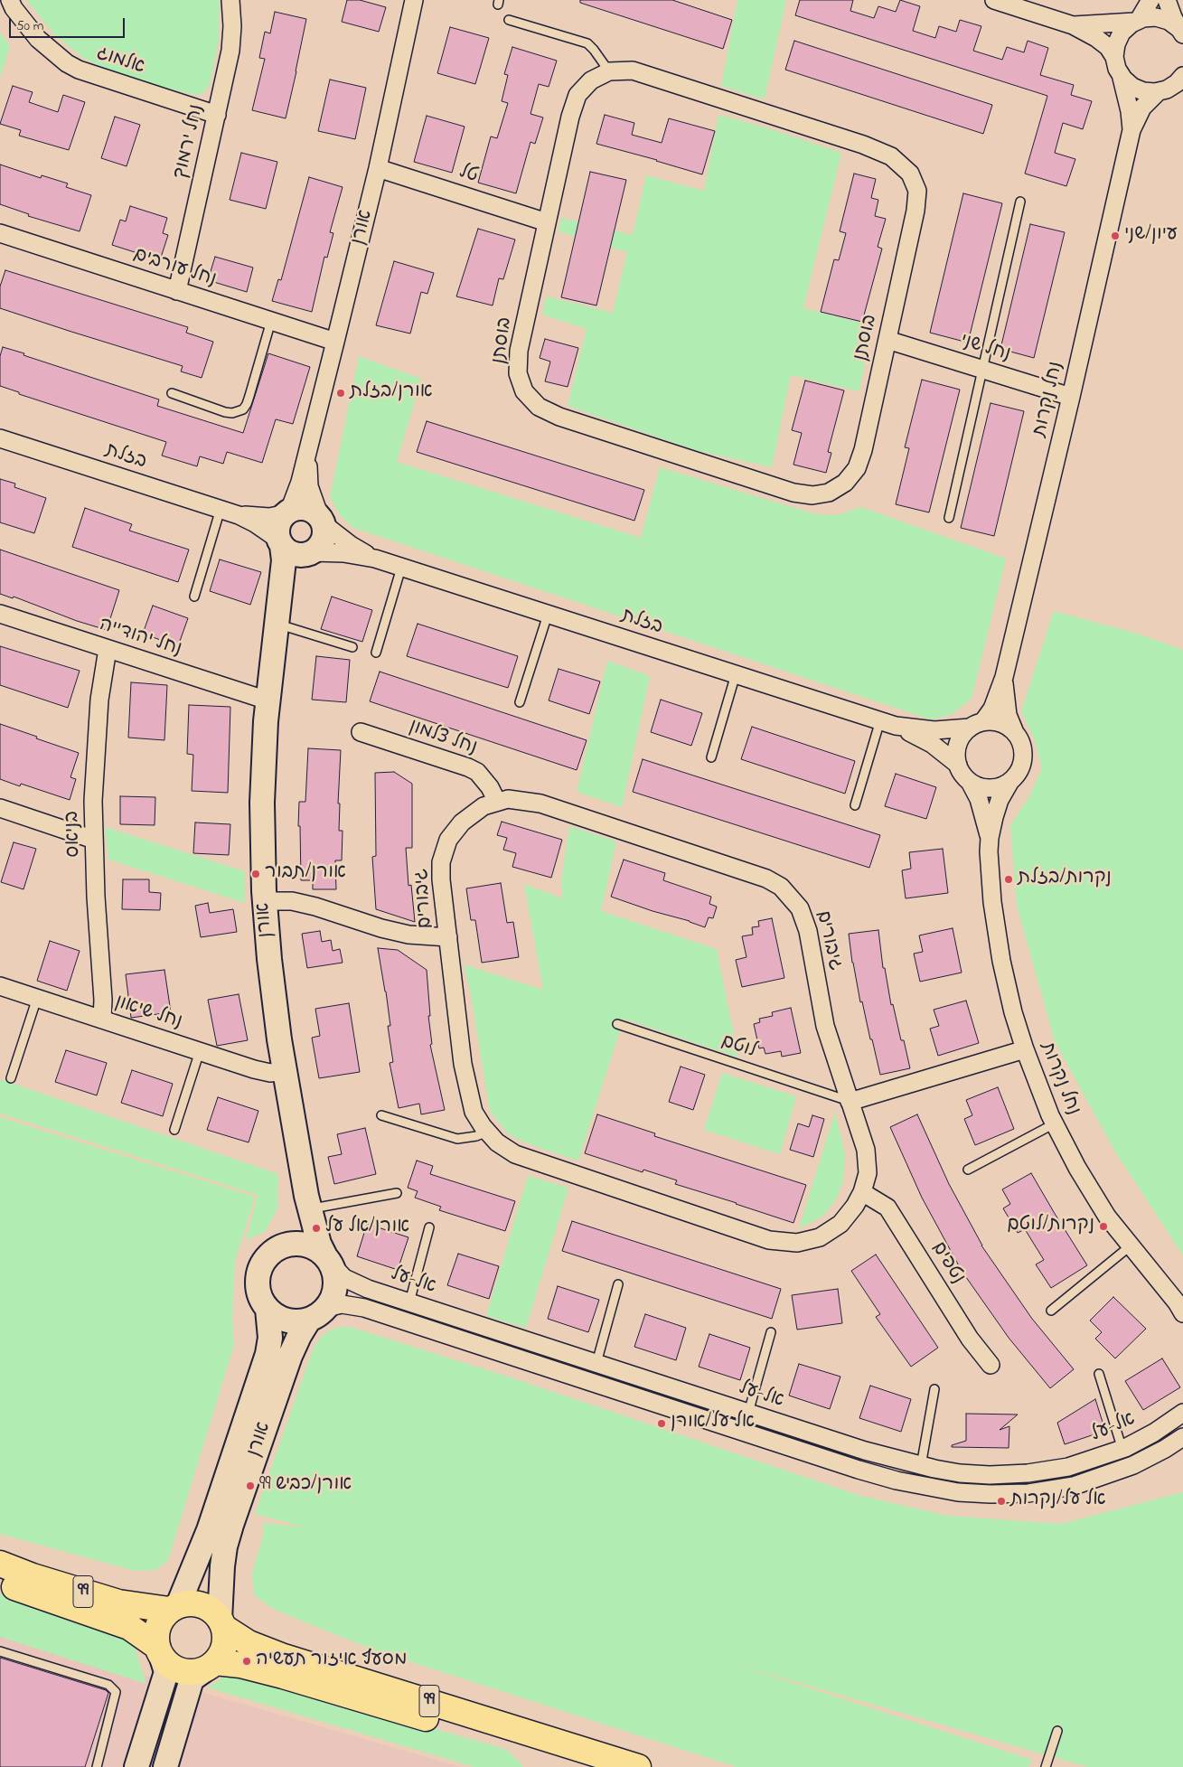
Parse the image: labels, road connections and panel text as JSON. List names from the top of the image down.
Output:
{
  "streets": {
    "highway": ["99"],
    "street": [
      "אלמוג",
      "נחל ירמוך",
      "טל",
      "אורן",
      "נחל עורבים",
      "בוסתן",
      "נחל שני",
      "נחל נקרות",
      "בזלת",
      "נחל יהודייה",
      "נחל צלמון",
      "בניאס",
      "גיבורים",
      "נחל שיאון",
      "נטפים",
      "אל-על"
    ],
    "lane": ["לוטם"]
  },
  "crossings": [
    ["אלמוג", "נחל ירמוך"],
    ["נחל ירמוך", "נחל עורבים"],
    ["טל", "אורן"],
    ["טל", "בוסתן"],
    ["אורן", "נחל עורבים"],
    ["אורן", "בזלת"],
    ["אורן", "נחל יהודייה"],
    ["אורן", "נחל שיאון"],
    ["אורן", "אל-על"],
    ["אורן", "99"],
    ["בוסתן", "נחל שני"],
    ["נחל שני", "נחל נקרות"],
    ["נחל נקרות", "בזלת"],
    ["נחל יהודייה", "בניאס"],
    ["נחל צלמון", "גיבורים"],
    ["בניאס", "נחל שיאון"],
    ["גיבורים", "לוטם"],
    ["גיבורים", "נטפים"]
  ],
  "places": [
    "עיון/שני",
    "אורן/בזלת",
    "אורן/תבור",
    "נקרות/בזלת",
    "נקרות/לוטם",
    "אורן/אל על",
    "אל על/אורן",
    "אורן/כביש 99",
    "אל על/נקרות",
    "מסעף איזור תעשיה"
  ],
  "scale_bar": "50 m"
}
